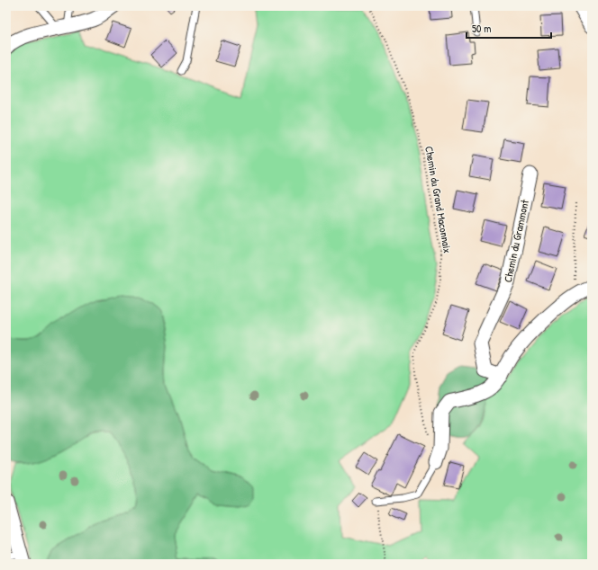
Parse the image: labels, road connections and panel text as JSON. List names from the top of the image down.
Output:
{
  "streets": {
    "street": ["Chemin du Grammont"],
    "path": ["Chemin du Grand Maconnaix"]
  },
  "scale_bar": "50 m"
}
